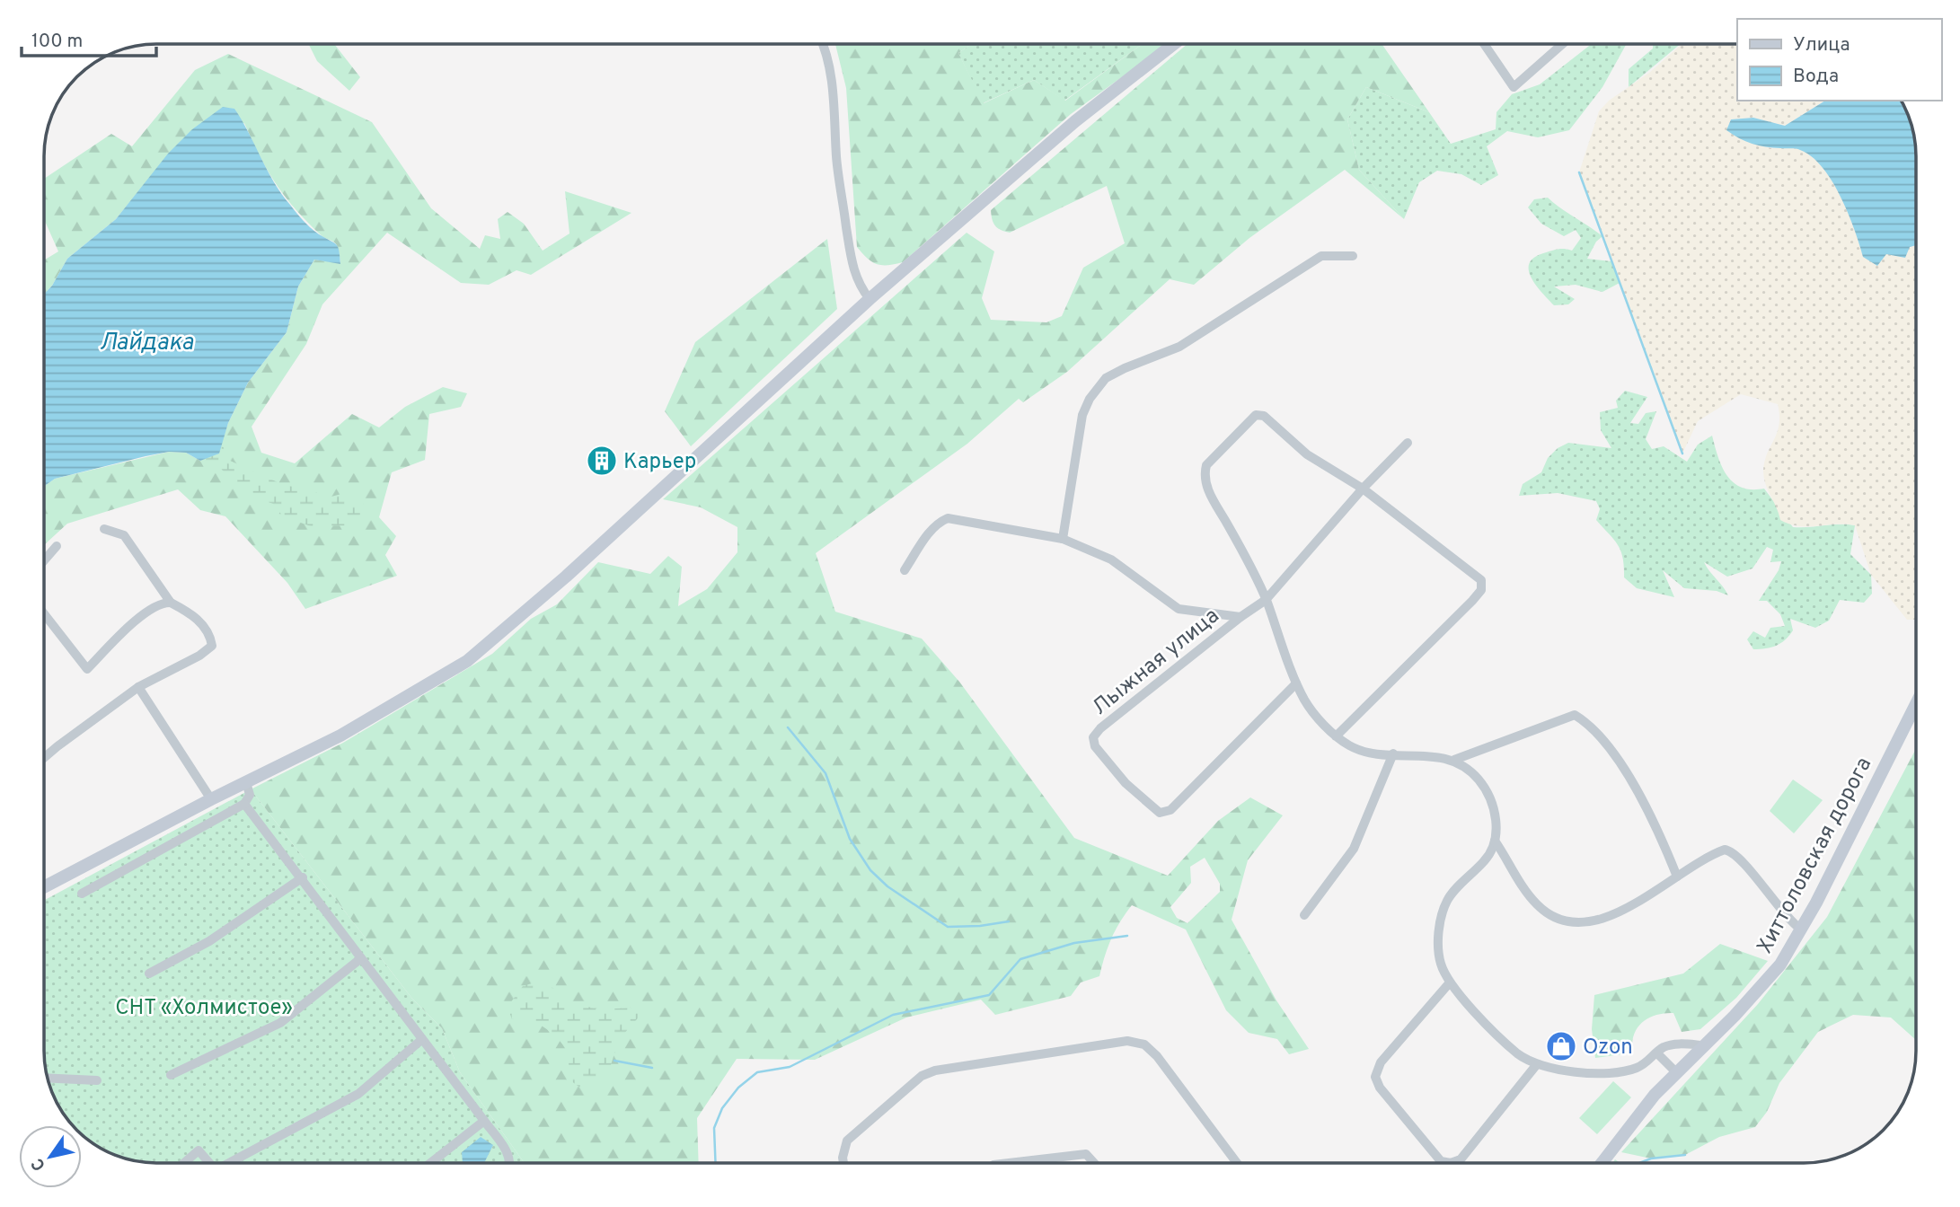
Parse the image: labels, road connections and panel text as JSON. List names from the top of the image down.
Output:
{
  "streets": {
    "main road": ["Хиттоловская дорога"],
    "street": ["Лыжная улица"]
  },
  "water": ["Лайдака"],
  "parks": ["СНТ «Холмистое»"],
  "places": {
    "building": ["Карьер"],
    "shop": ["Ozon"]
  },
  "legend": ["Улица", "Вода"],
  "scale_bar": "100 m",
  "north": "bottom left"
}
